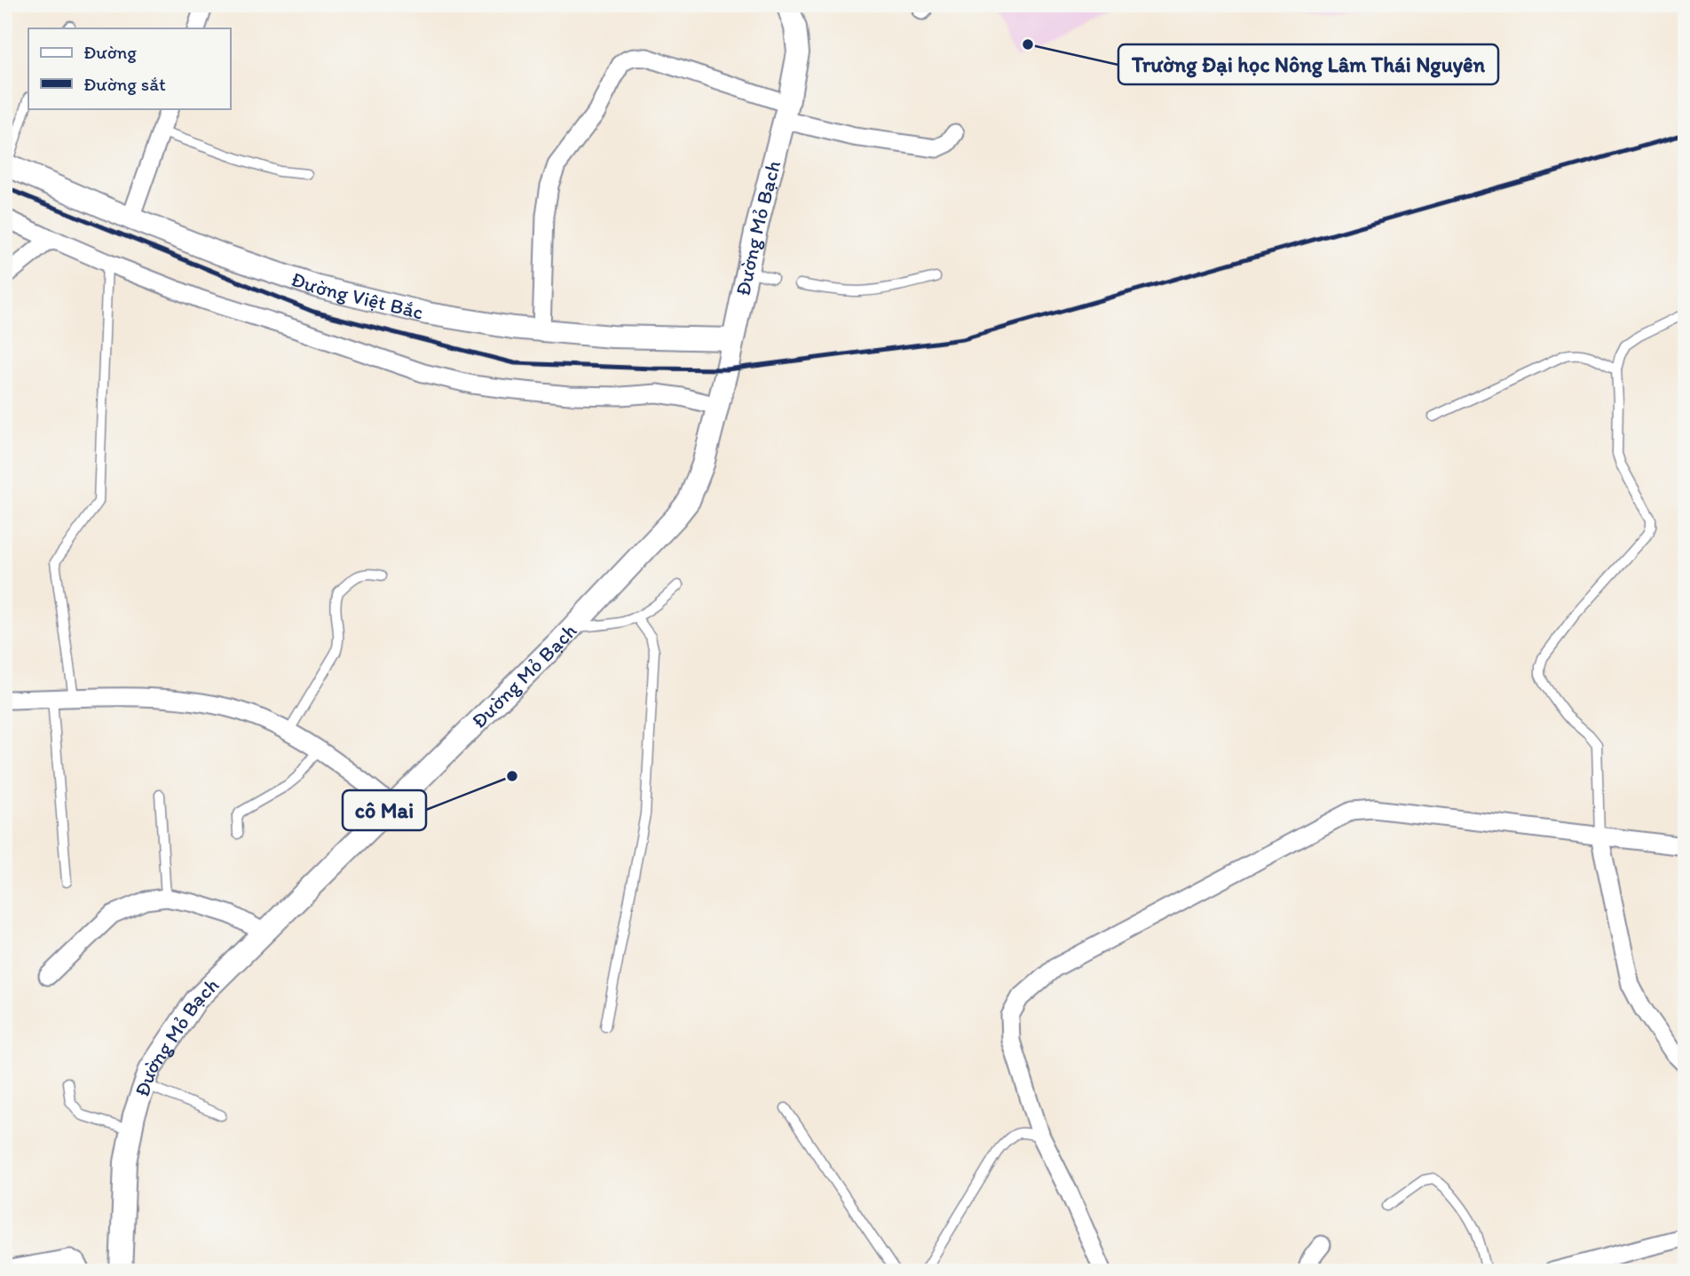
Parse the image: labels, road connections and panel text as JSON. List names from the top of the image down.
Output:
{
  "streets": {
    "street": ["Đường Mỏ Bạch", "Đường Việt Bắc"]
  },
  "crossings": [
    ["Đường Mỏ Bạch", "Đường Việt Bắc"]
  ],
  "places": ["Trường Đại học Nông Lâm Thái Nguyên", "cô Mai"],
  "legend": ["Đường", "Đường sắt"]
}
